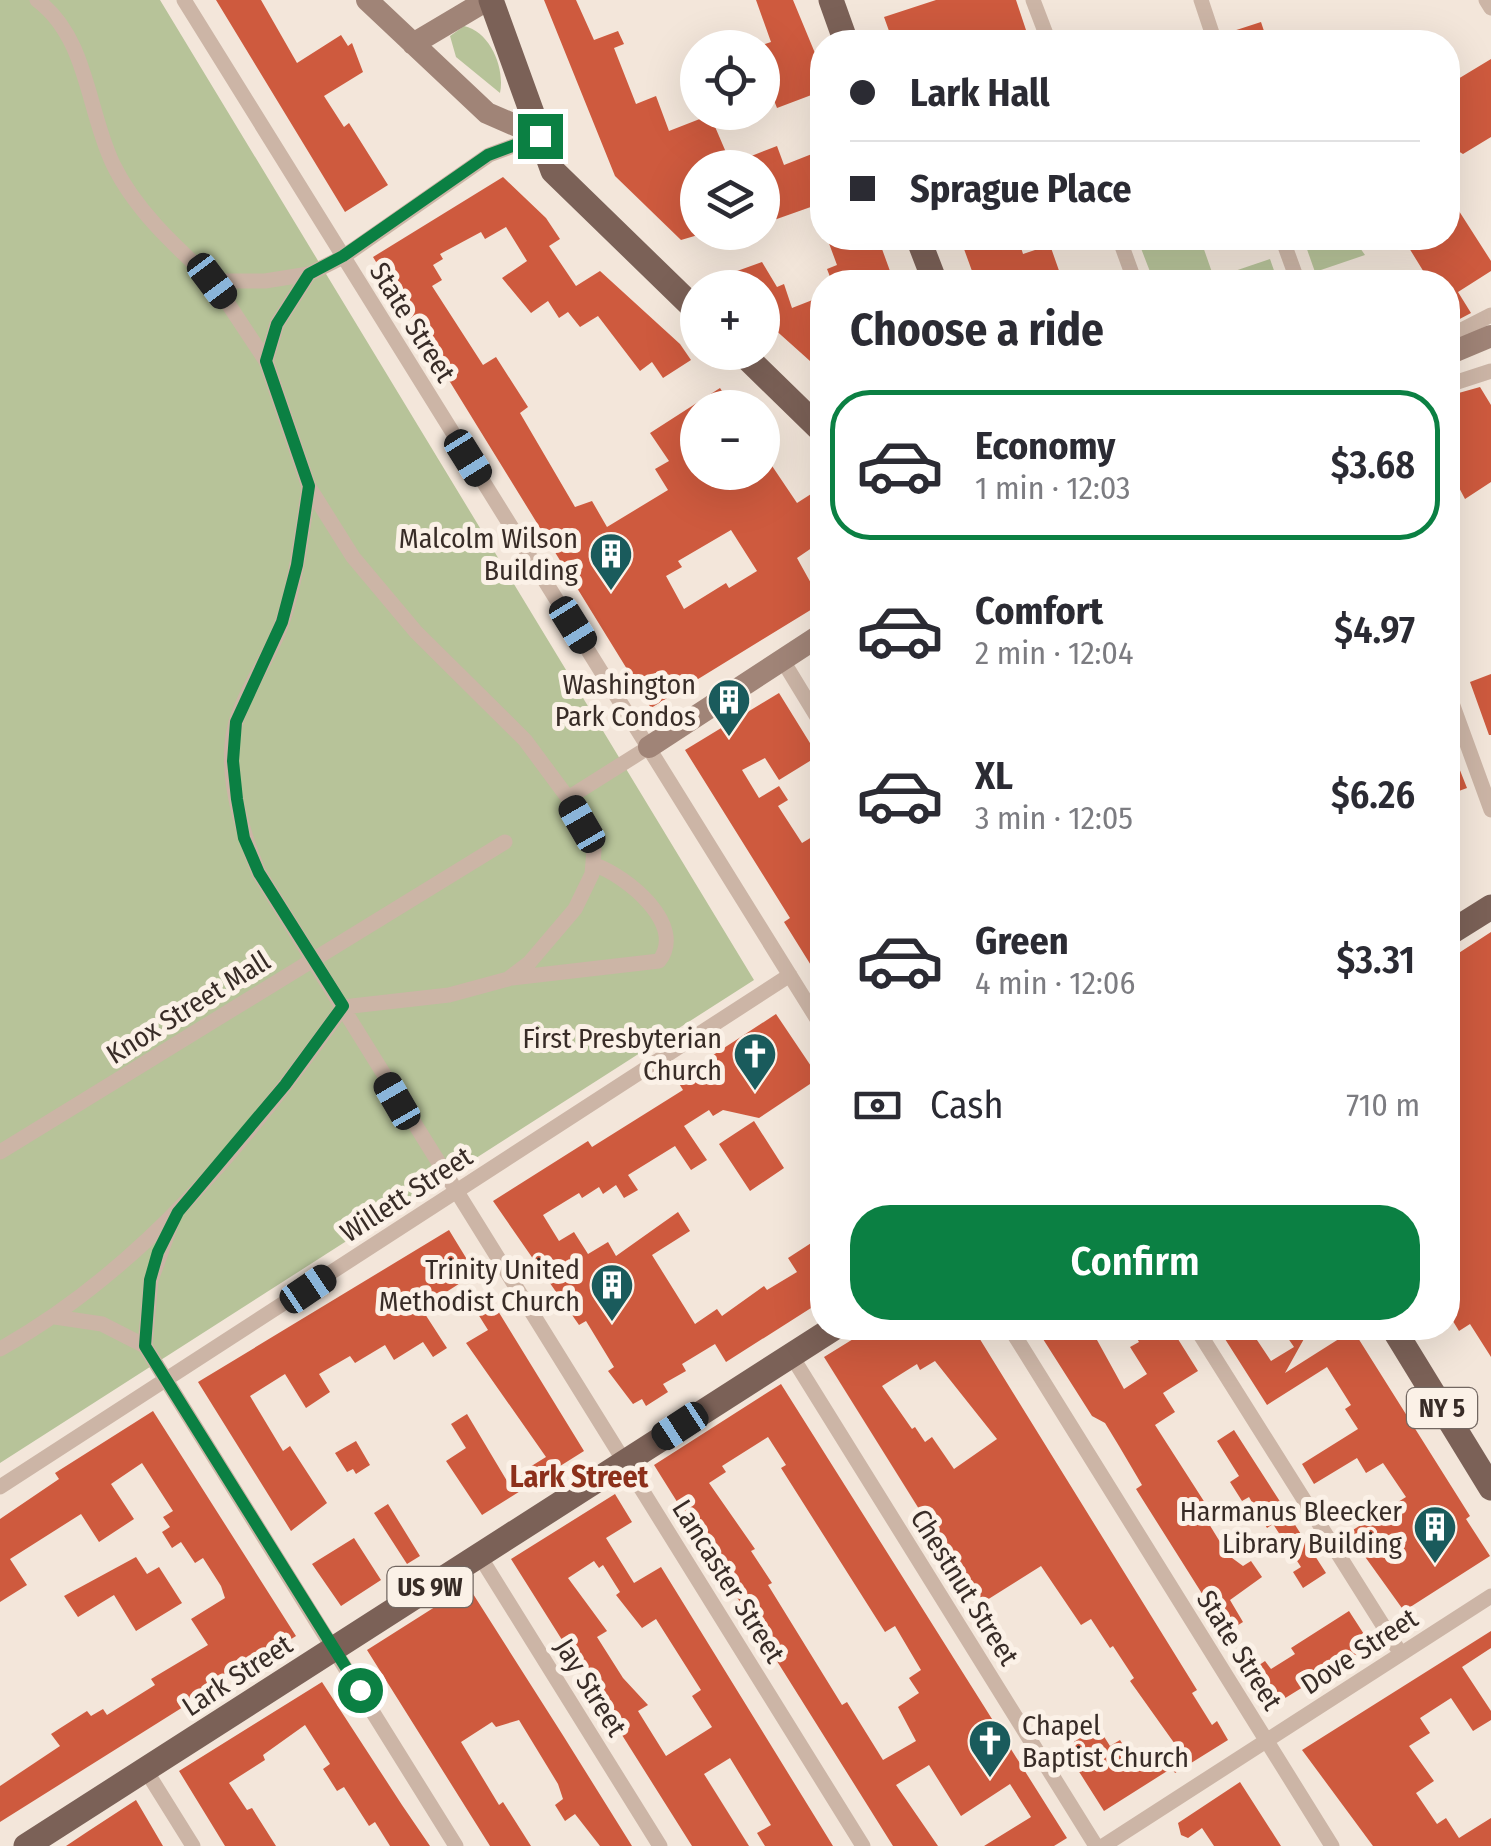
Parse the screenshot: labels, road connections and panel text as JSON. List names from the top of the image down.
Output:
{
  "streets": {
    "main road": ["NY 5", "US 9W", "Lark Street"],
    "street": [
      "State Street",
      "Knox Street Mall",
      "Willett Street",
      "Lancaster Street",
      "Chestnut Street",
      "Dove Street",
      "Jay Street"
    ]
  },
  "crossings": [
    ["State Street", "Willett Street"],
    ["State Street", "Dove Street"],
    ["Knox Street Mall", "Lancaster Street"],
    ["Willett Street", "Lancaster Street"],
    ["Lancaster Street", "Lark Street"],
    ["Chestnut Street", "Dove Street"],
    ["Chestnut Street", "Lark Street"],
    ["Lark Street", "Jay Street"]
  ],
  "districts": ["Lark Street"],
  "places": {
    "building": [
      "Malcolm Wilson Building",
      "Washington Park Condos",
      "Trinity United Methodist Church",
      "Harmanus Bleecker Library Building"
    ],
    "church": ["First Presbyterian Church", "Chapel Baptist Church"]
  },
  "page": {
    "map_buttons": ["+", "−"],
    "banner": ["Lark Hall", "Sprague Place"],
    "heading": "Choose a ride",
    "list": [
      {
        "name": "Economy",
        "note": "1 min · 12:03",
        "value": "$3.68"
      },
      {
        "name": "Comfort",
        "note": "2 min · 12:04",
        "value": "$4.97"
      },
      {
        "name": "XL",
        "note": "3 min · 12:05",
        "value": "$6.26"
      },
      {
        "name": "Green",
        "note": "4 min · 12:06",
        "value": "$3.31"
      }
    ],
    "pay": ["Cash", "710 m"],
    "buttons": "Confirm"
  }
}
